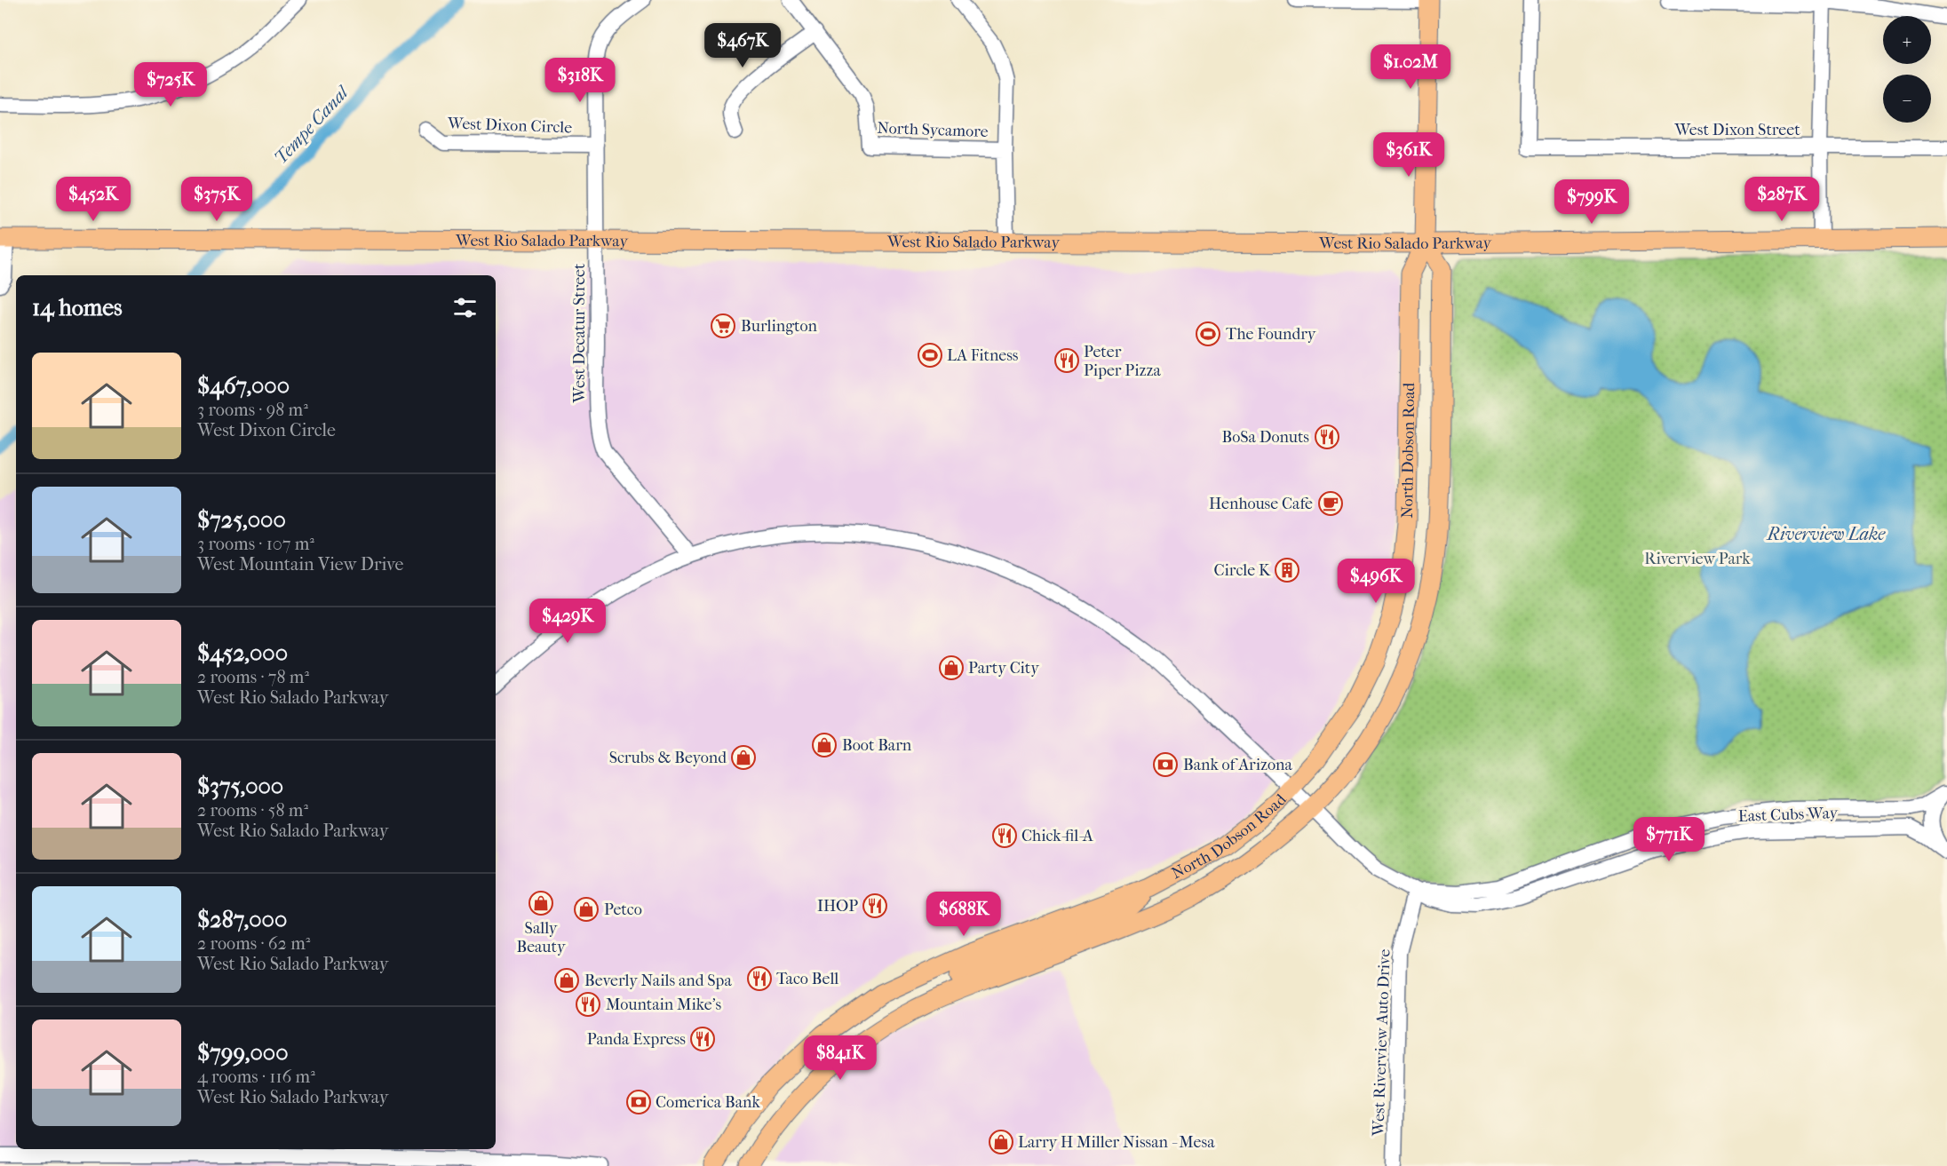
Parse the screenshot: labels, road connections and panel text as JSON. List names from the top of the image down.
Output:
{
  "streets": {
    "main road": ["West Rio Salado Parkway", "North Dobson Road"],
    "street": [
      "West Dixon Circle",
      "North Sycamore",
      "West Dixon Street",
      "West Decatur Street",
      "East Cubs Way",
      "West Riverview Auto Drive"
    ]
  },
  "crossings": [
    ["West Dixon Circle", "West Decatur Street"],
    ["West Rio Salado Parkway", "West Decatur Street"],
    ["West Rio Salado Parkway", "North Dobson Road"],
    ["West Decatur Street", "East Cubs Way"],
    ["North Dobson Road", "East Cubs Way"],
    ["East Cubs Way", "West Riverview Auto Drive"]
  ],
  "water": ["Tempe Canal", "Riverview Lake"],
  "parks": ["Riverview Park"],
  "places": {
    "supermarket": ["Burlington"],
    "sports": ["The Foundry", "LA Fitness"],
    "restaurant": [
      "Peter Piper Pizza",
      "BoSa Donuts",
      "Chick-fil-A",
      "IHOP",
      "Taco Bell",
      "Mountain Mike's",
      "Panda Express"
    ],
    "cafe": ["Henhouse Cafe"],
    "building": ["Circle K"],
    "shop": [
      "Party City",
      "Boot Barn",
      "Scrubs & Beyond",
      "Sally Beauty",
      "Petco",
      "Beverly Nails and Spa",
      "Larry H Miller Nissan - Mesa"
    ],
    "bank": ["Bank of Arizona", "Comerica Bank"]
  },
  "page": {
    "map_buttons": ["+", "−"],
    "price": [
      "$467K",
      "$1.02M",
      "$318K",
      "$725K",
      "$361K",
      "$452K",
      "$375K",
      "$287K",
      "$799K",
      "$496K",
      "$429K",
      "$771K",
      "$688K",
      "$841K"
    ],
    "heading": "14 homes",
    "list": [
      {
        "name": "$467,000",
        "note": "3 rooms · 98 m² · West Dixon Circle"
      },
      {
        "name": "$725,000",
        "note": "3 rooms · 107 m² · West Mountain View Drive"
      },
      {
        "name": "$452,000",
        "note": "2 rooms · 78 m² · West Rio Salado Parkway"
      },
      {
        "name": "$375,000",
        "note": "2 rooms · 58 m² · West Rio Salado Parkway"
      },
      {
        "name": "$287,000",
        "note": "2 rooms · 62 m² · West Rio Salado Parkway"
      },
      {
        "name": "$799,000",
        "note": "4 rooms · 116 m² · West Rio Salado Parkway"
      }
    ]
  }
}
